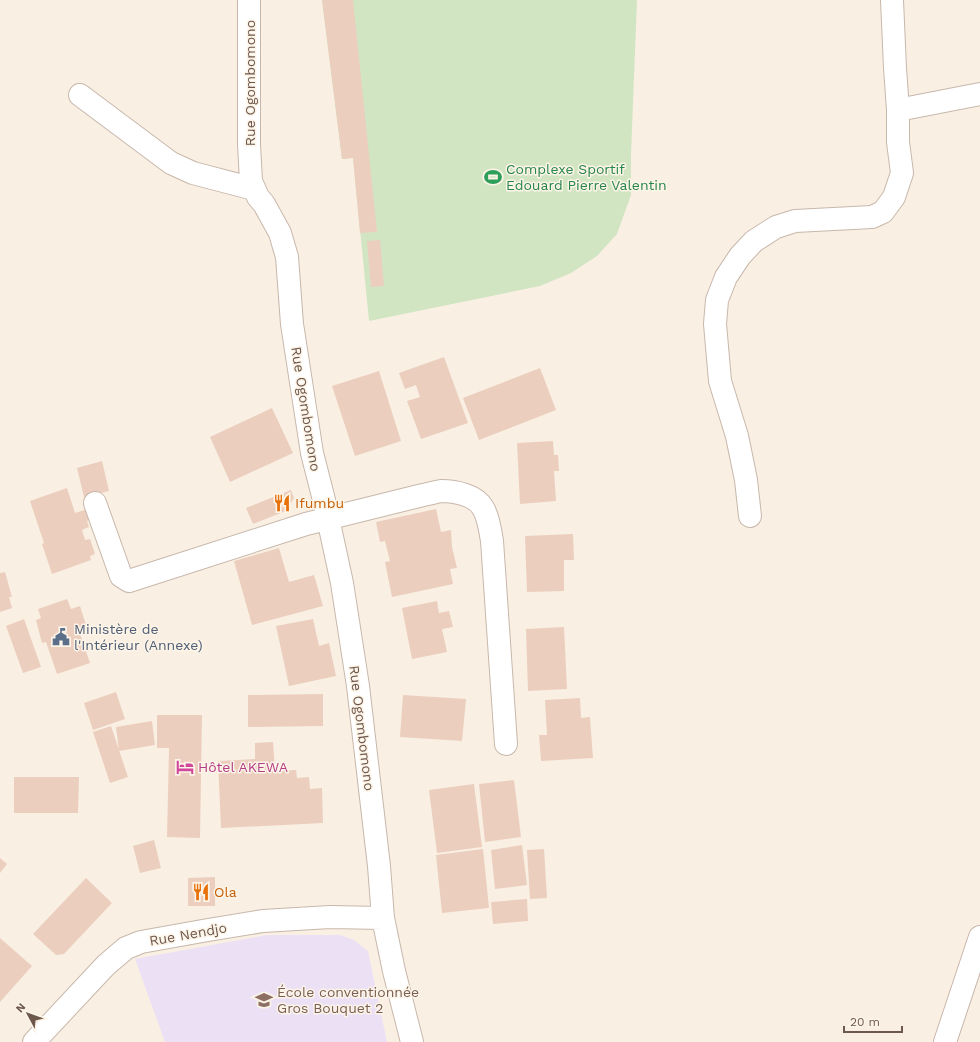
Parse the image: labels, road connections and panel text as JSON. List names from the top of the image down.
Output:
{
  "streets": {
    "street": ["Rue Ogombomono", "Rue Nendjo"]
  },
  "crossings": [
    ["Rue Ogombomono", "Rue Nendjo"]
  ],
  "places": {
    "sports": ["Complexe Sportif Edouard Pierre Valentin"],
    "restaurant": ["Ifumbu", "Ola"],
    "public building": ["Ministère de l'Intérieur (Annexe)"],
    "hotel": ["Hôtel AKEWA"],
    "school or university": ["École conventionnée Gros Bouquet 2"]
  },
  "scale_bar": "20 m",
  "north": "top left"
}
